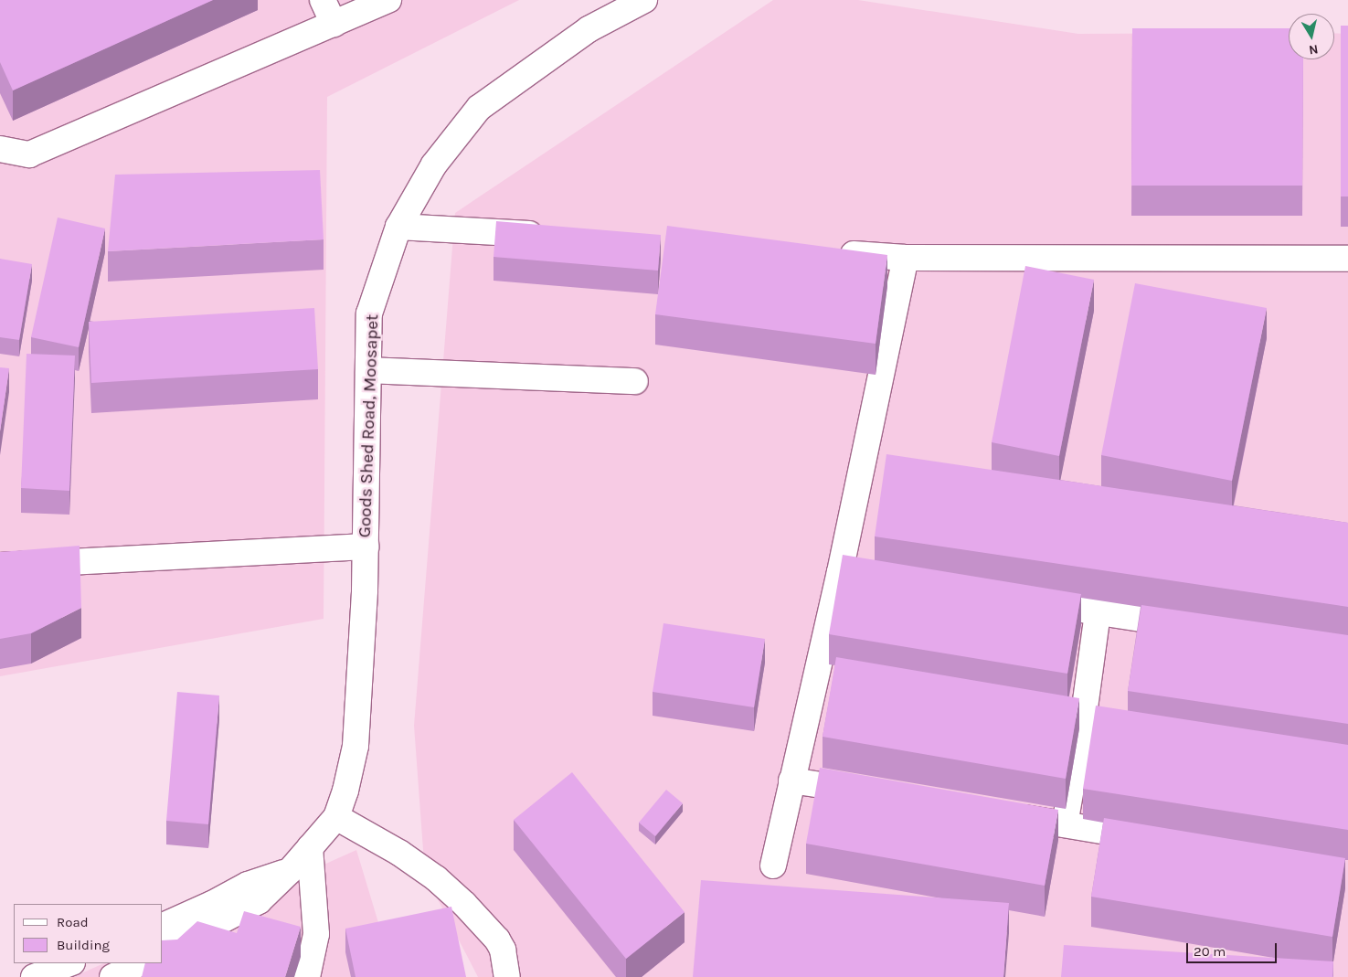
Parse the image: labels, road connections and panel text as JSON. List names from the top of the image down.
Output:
{
  "streets": {
    "street": ["Goods Shed Road, Moosapet"]
  },
  "legend": ["Road", "Building"],
  "scale_bar": "20 m",
  "north": "bottom"
}
